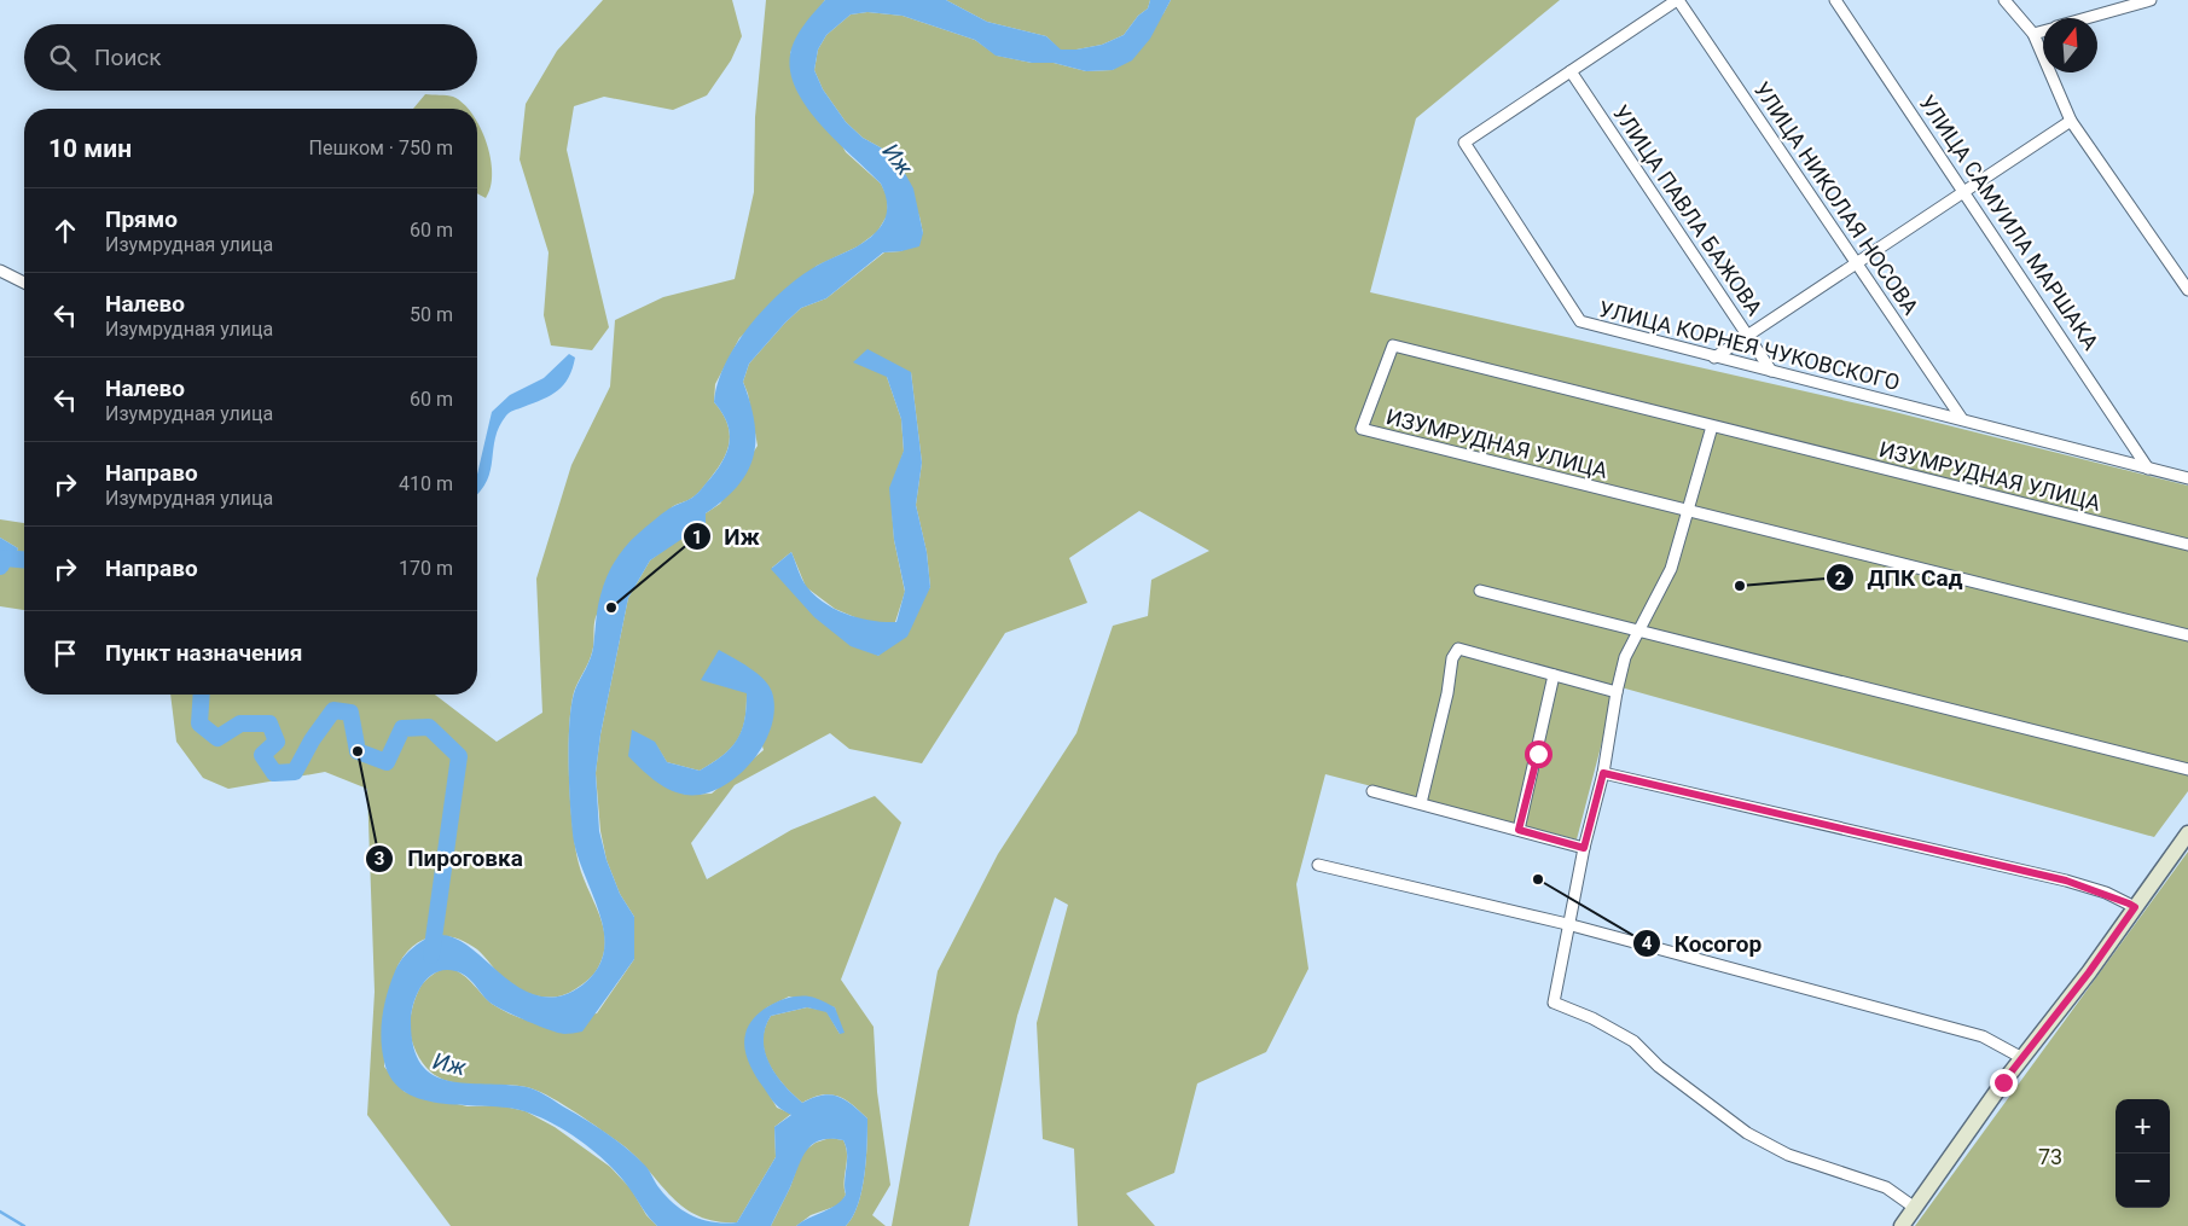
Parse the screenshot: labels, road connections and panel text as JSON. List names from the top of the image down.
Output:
{
  "streets": {
    "street": [
      "УЛИЦА НИКОЛАЯ НОСОВА",
      "УЛИЦА ПАВЛА БАЖОВА",
      "УЛИЦА САМУИЛА МАРШАКА",
      "УЛИЦА КОРНЕЯ ЧУКОВСКОГО",
      "ИЗУМРУДНАЯ УЛИЦА"
    ]
  },
  "crossings": [
    ["УЛИЦА НИКОЛАЯ НОСОВА", "УЛИЦА КОРНЕЯ ЧУКОВСКОГО"],
    ["УЛИЦА ПАВЛА БАЖОВА", "УЛИЦА КОРНЕЯ ЧУКОВСКОГО"],
    ["УЛИЦА САМУИЛА МАРШАКА", "УЛИЦА КОРНЕЯ ЧУКОВСКОГО"]
  ],
  "water": ["Иж"],
  "parks": ["73"],
  "places": [
    "ДПК Сад",
    "Иж",
    "Пироговка",
    "Косогор"
  ],
  "north": "top",
  "page": {
    "search": "Поиск",
    "heading": ["10 мин", "Пешком · 750 m"],
    "list": [
      ["Прямо", "Изумрудная улица", "60 m"],
      ["Налево", "Изумрудная улица", "50 m"],
      ["Налево", "Изумрудная улица", "60 m"],
      ["Направо", "Изумрудная улица", "410 m"],
      ["Направо", "170 m"],
      "Пункт назначения"
    ],
    "map_buttons": ["+", "−"]
  }
}
